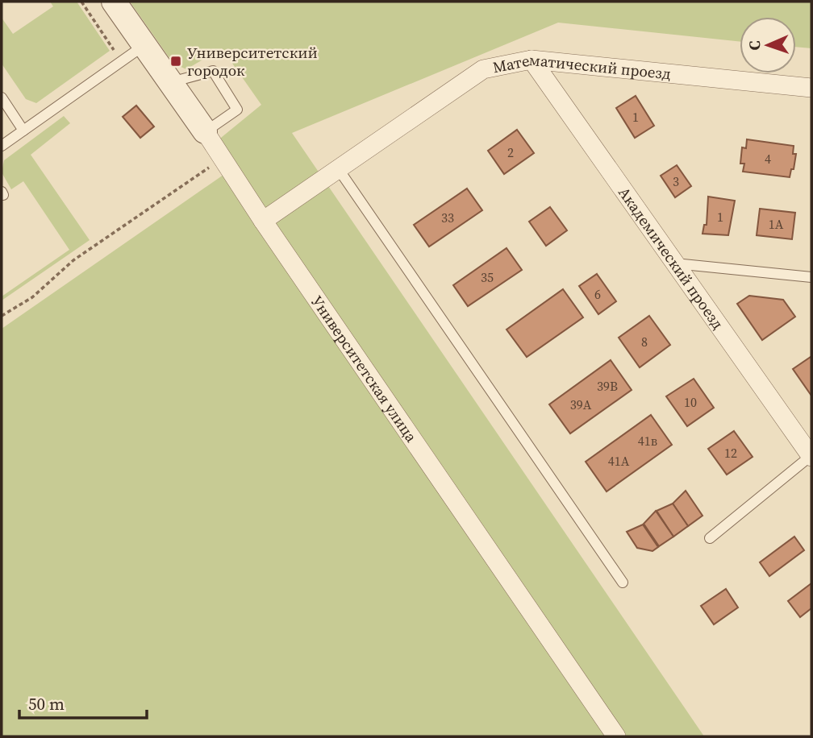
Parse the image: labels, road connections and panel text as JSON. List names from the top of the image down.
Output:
{
  "streets": {
    "street": ["Математический проезд", "Академический проезд", "Университетская улица"]
  },
  "crossings": [
    ["Математический проезд", "Академический проезд"],
    ["Математический проезд", "Университетская улица"]
  ],
  "places": {
    "transit": ["Университетский городок"]
  },
  "house_numbers": [
    "1",
    "2",
    "4",
    "3",
    "1",
    "33",
    "1А",
    "35",
    "6",
    "8",
    "39В",
    "10",
    "39А",
    "41в",
    "12",
    "41А"
  ],
  "scale_bar": "50 m",
  "north": "left"
}
